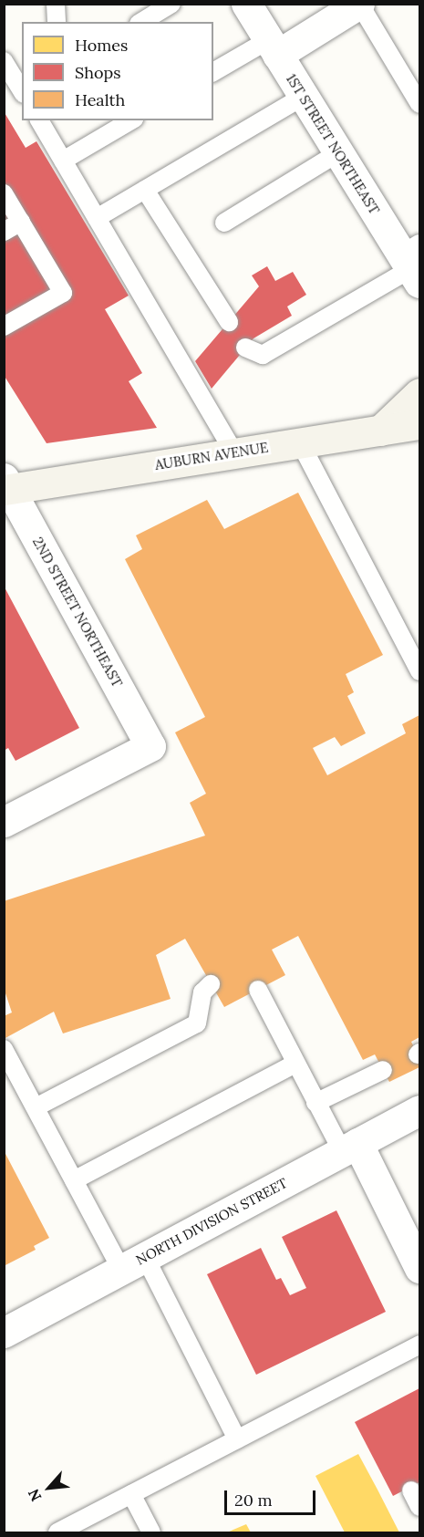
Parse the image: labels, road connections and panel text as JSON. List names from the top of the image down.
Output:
{
  "streets": {
    "main road": ["AUBURN AVENUE"],
    "street": ["1ST STREET NORTHEAST", "2ND STREET NORTHEAST", "NORTH DIVISION STREET"]
  },
  "crossings": [
    ["AUBURN AVENUE", "2ND STREET NORTHEAST"]
  ],
  "legend": ["Homes", "Shops", "Health"],
  "scale_bar": "20 m",
  "north": "bottom left"
}
